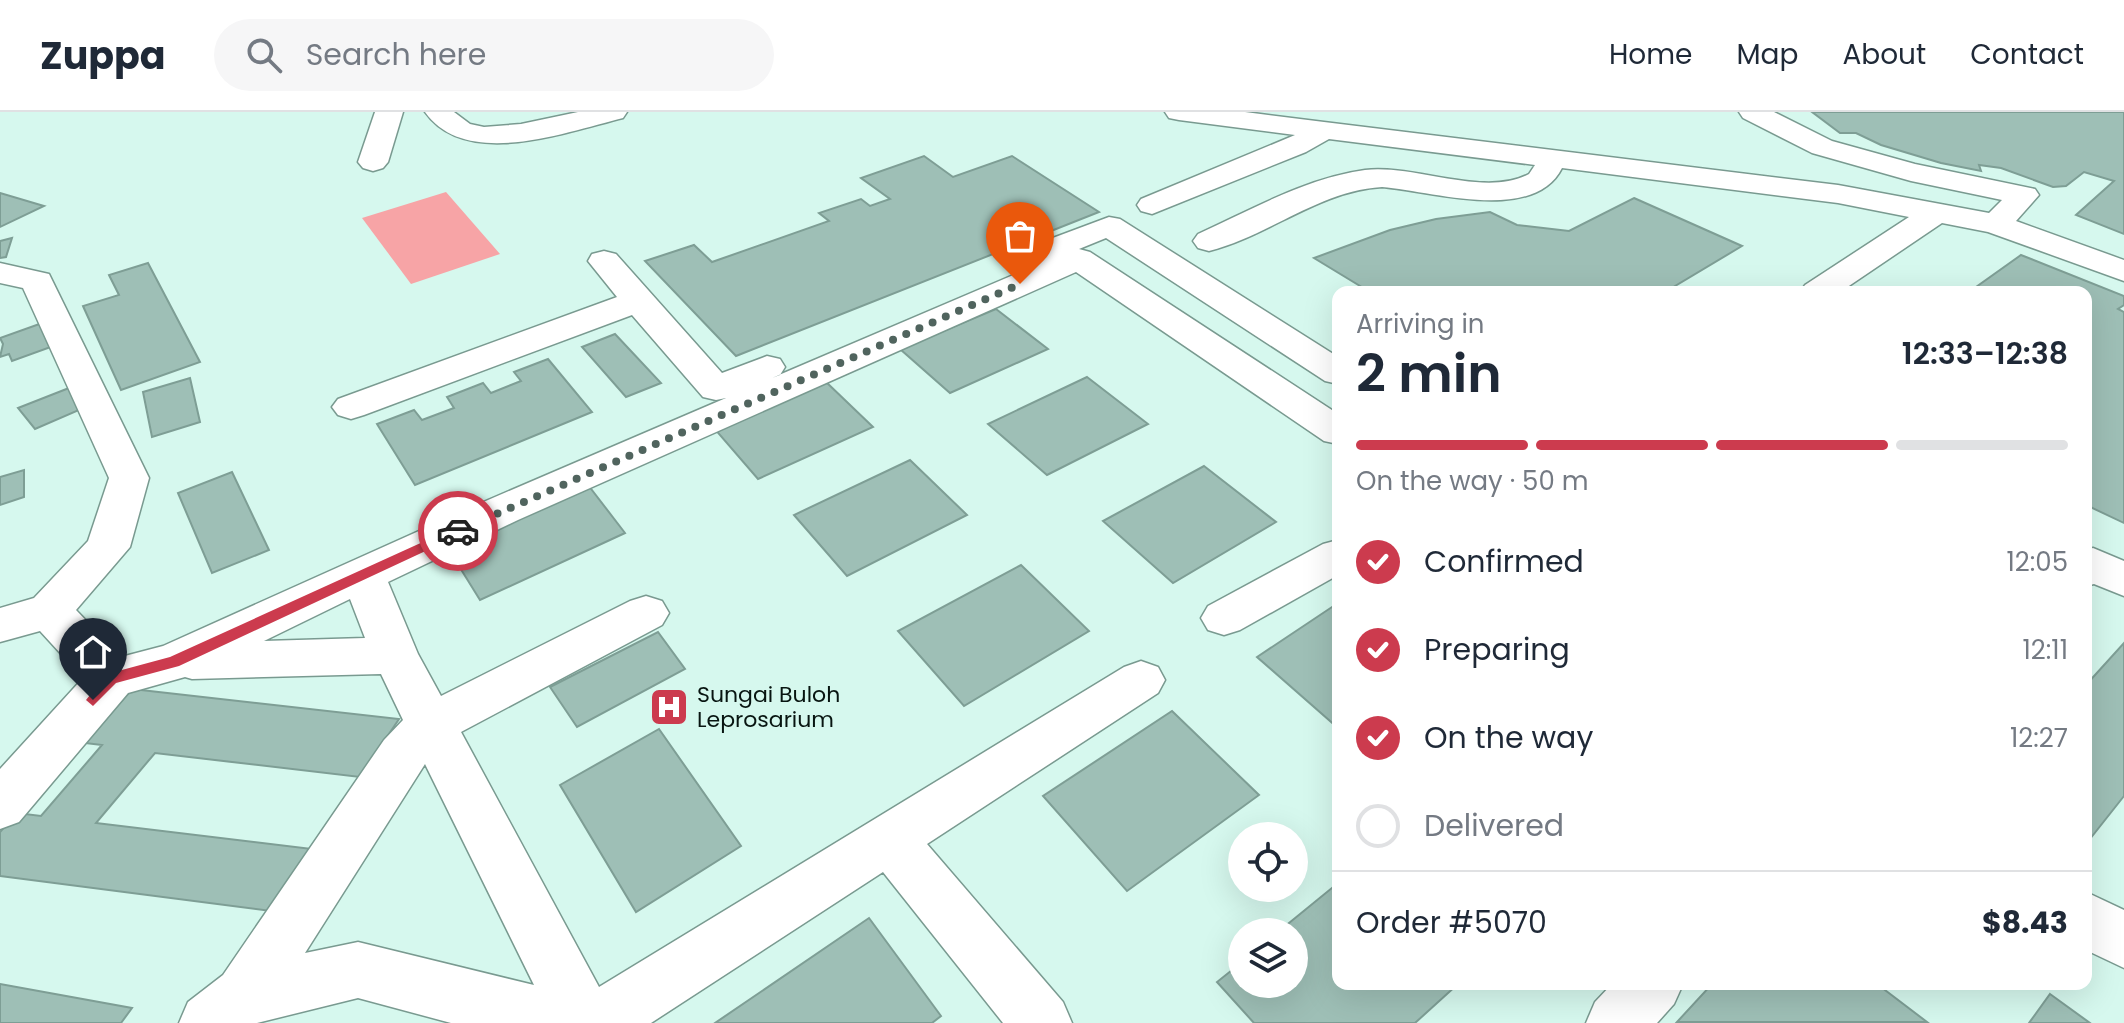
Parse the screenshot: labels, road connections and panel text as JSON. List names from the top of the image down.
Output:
{
  "places": {
    "hospital": ["Sungai Buloh Leprosarium"]
  },
  "page": {
    "header": "Zuppa",
    "search": "Search here",
    "nav": [
      "Home",
      "Map",
      "About",
      "Contact"
    ],
    "heading": ["2 min", "Arriving in", "12:33–12:38"],
    "panel": ["Order #5070", "$8.43"],
    "bar": "On the way · 50 m",
    "list": [
      ["Confirmed", "12:05"],
      ["Preparing", "12:11"],
      ["On the way", "12:27"],
      "Delivered"
    ]
  }
}
